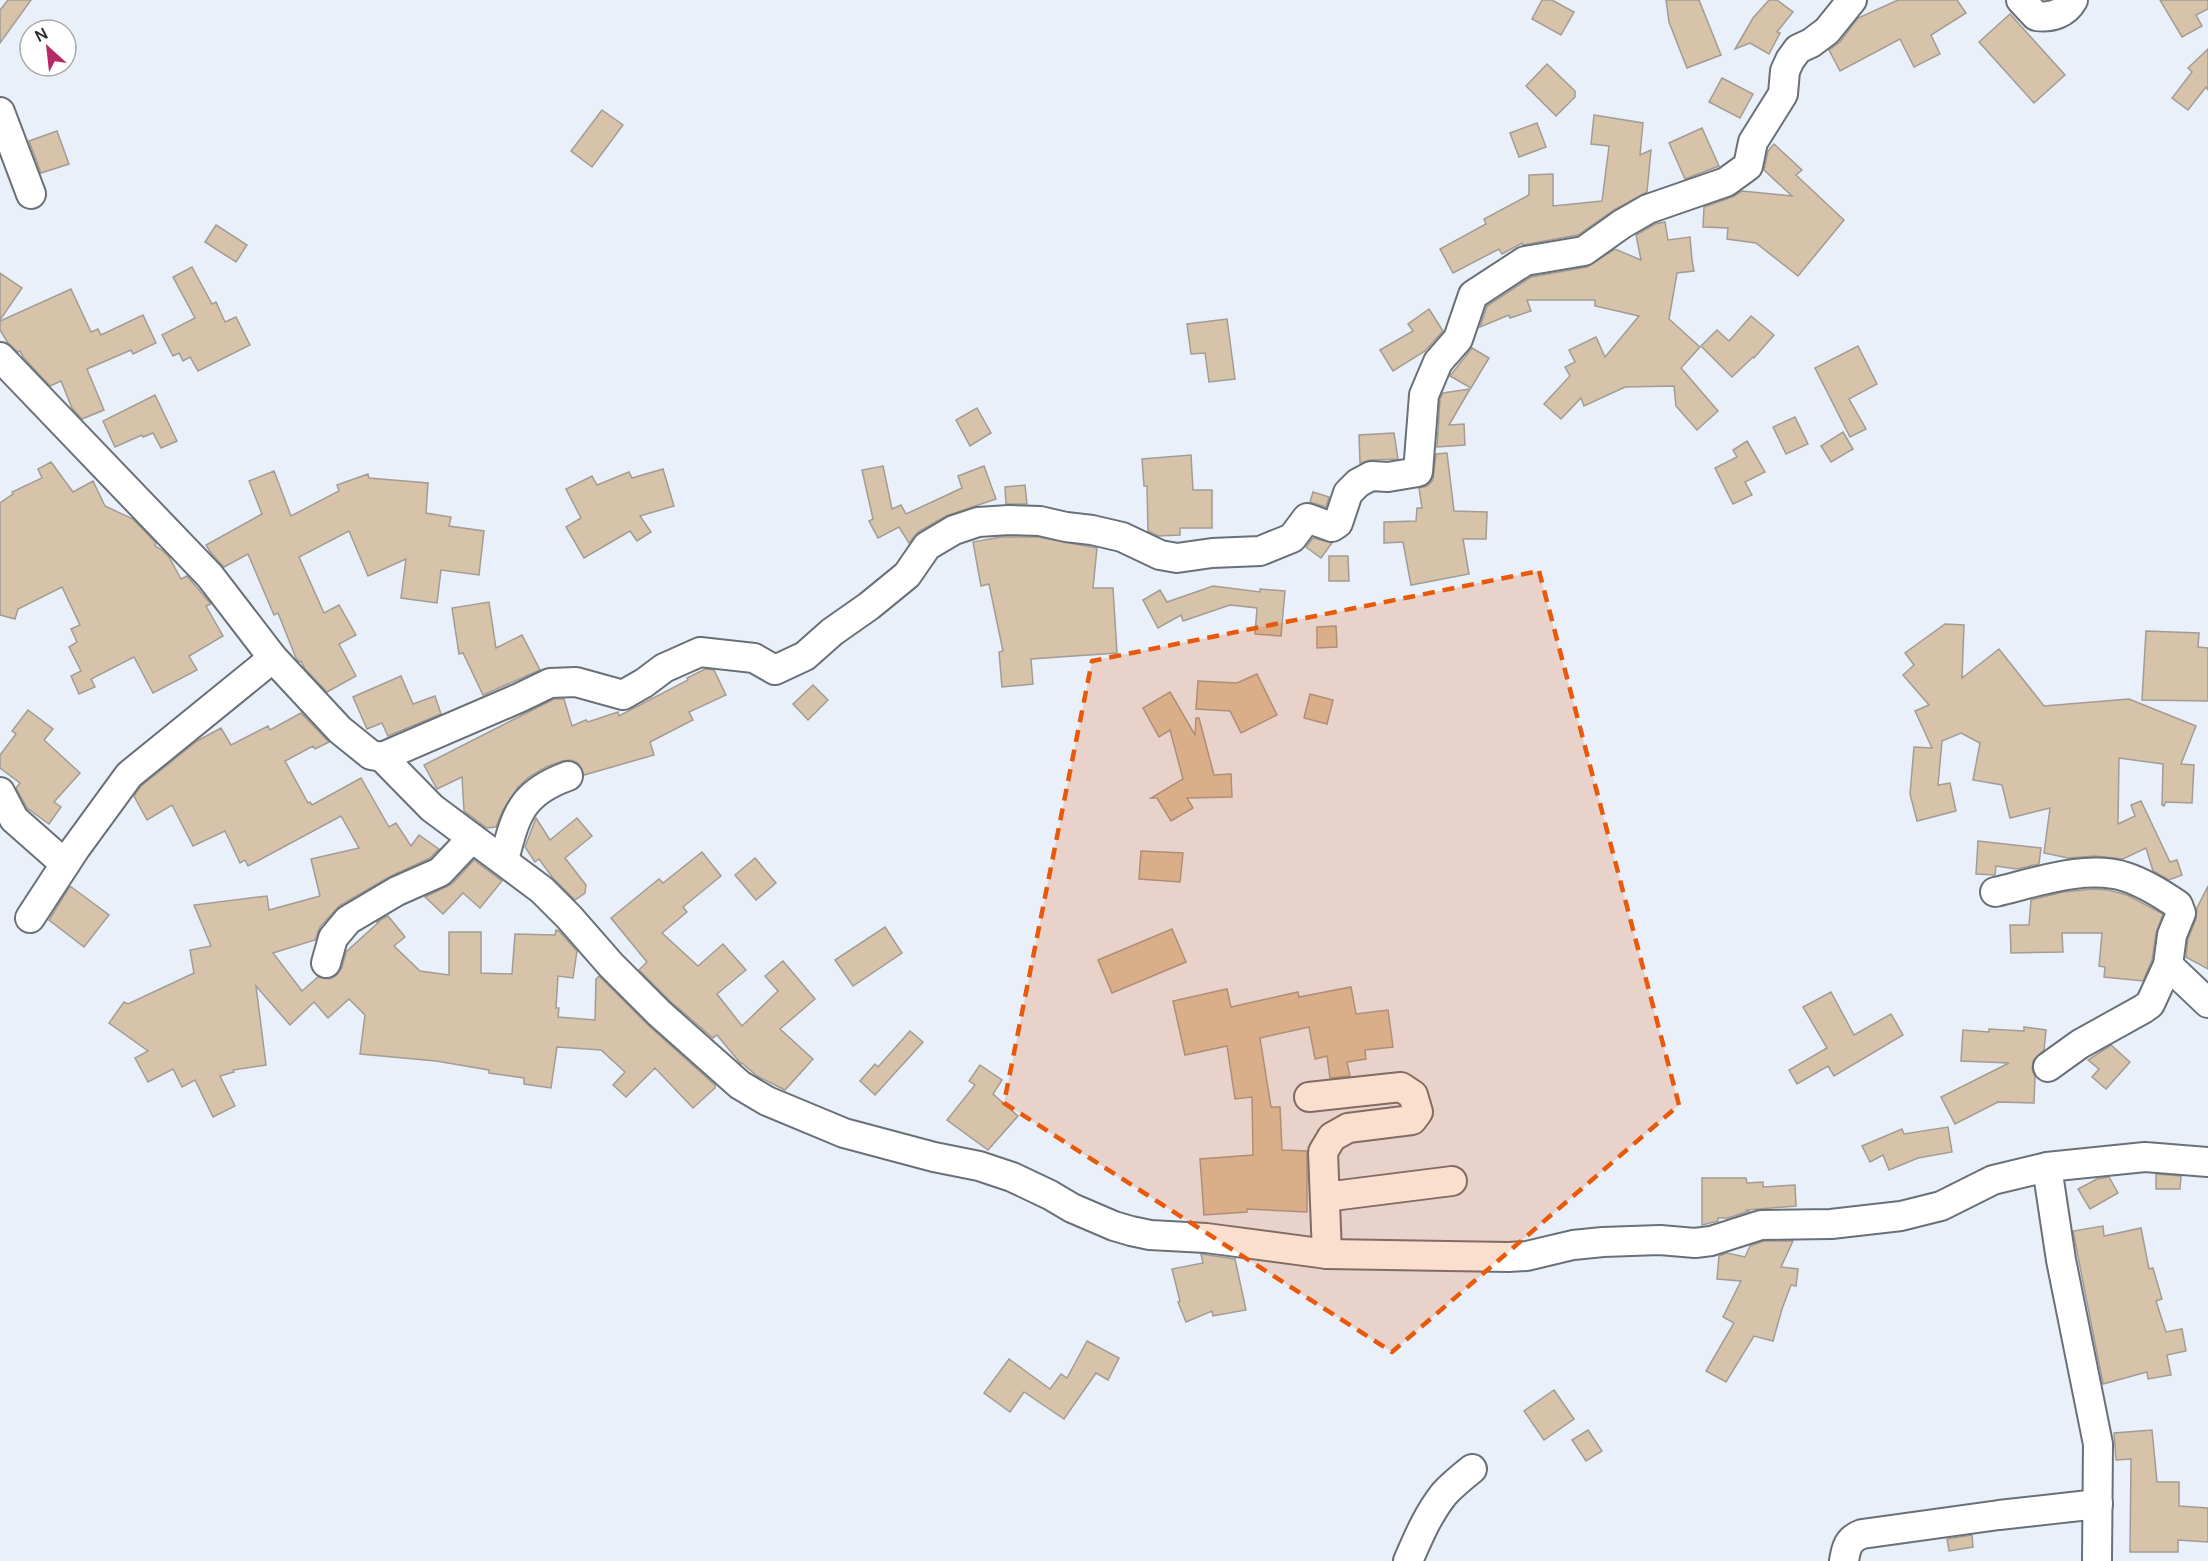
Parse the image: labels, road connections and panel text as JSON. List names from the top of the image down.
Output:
{
  "north": "top left"
}
